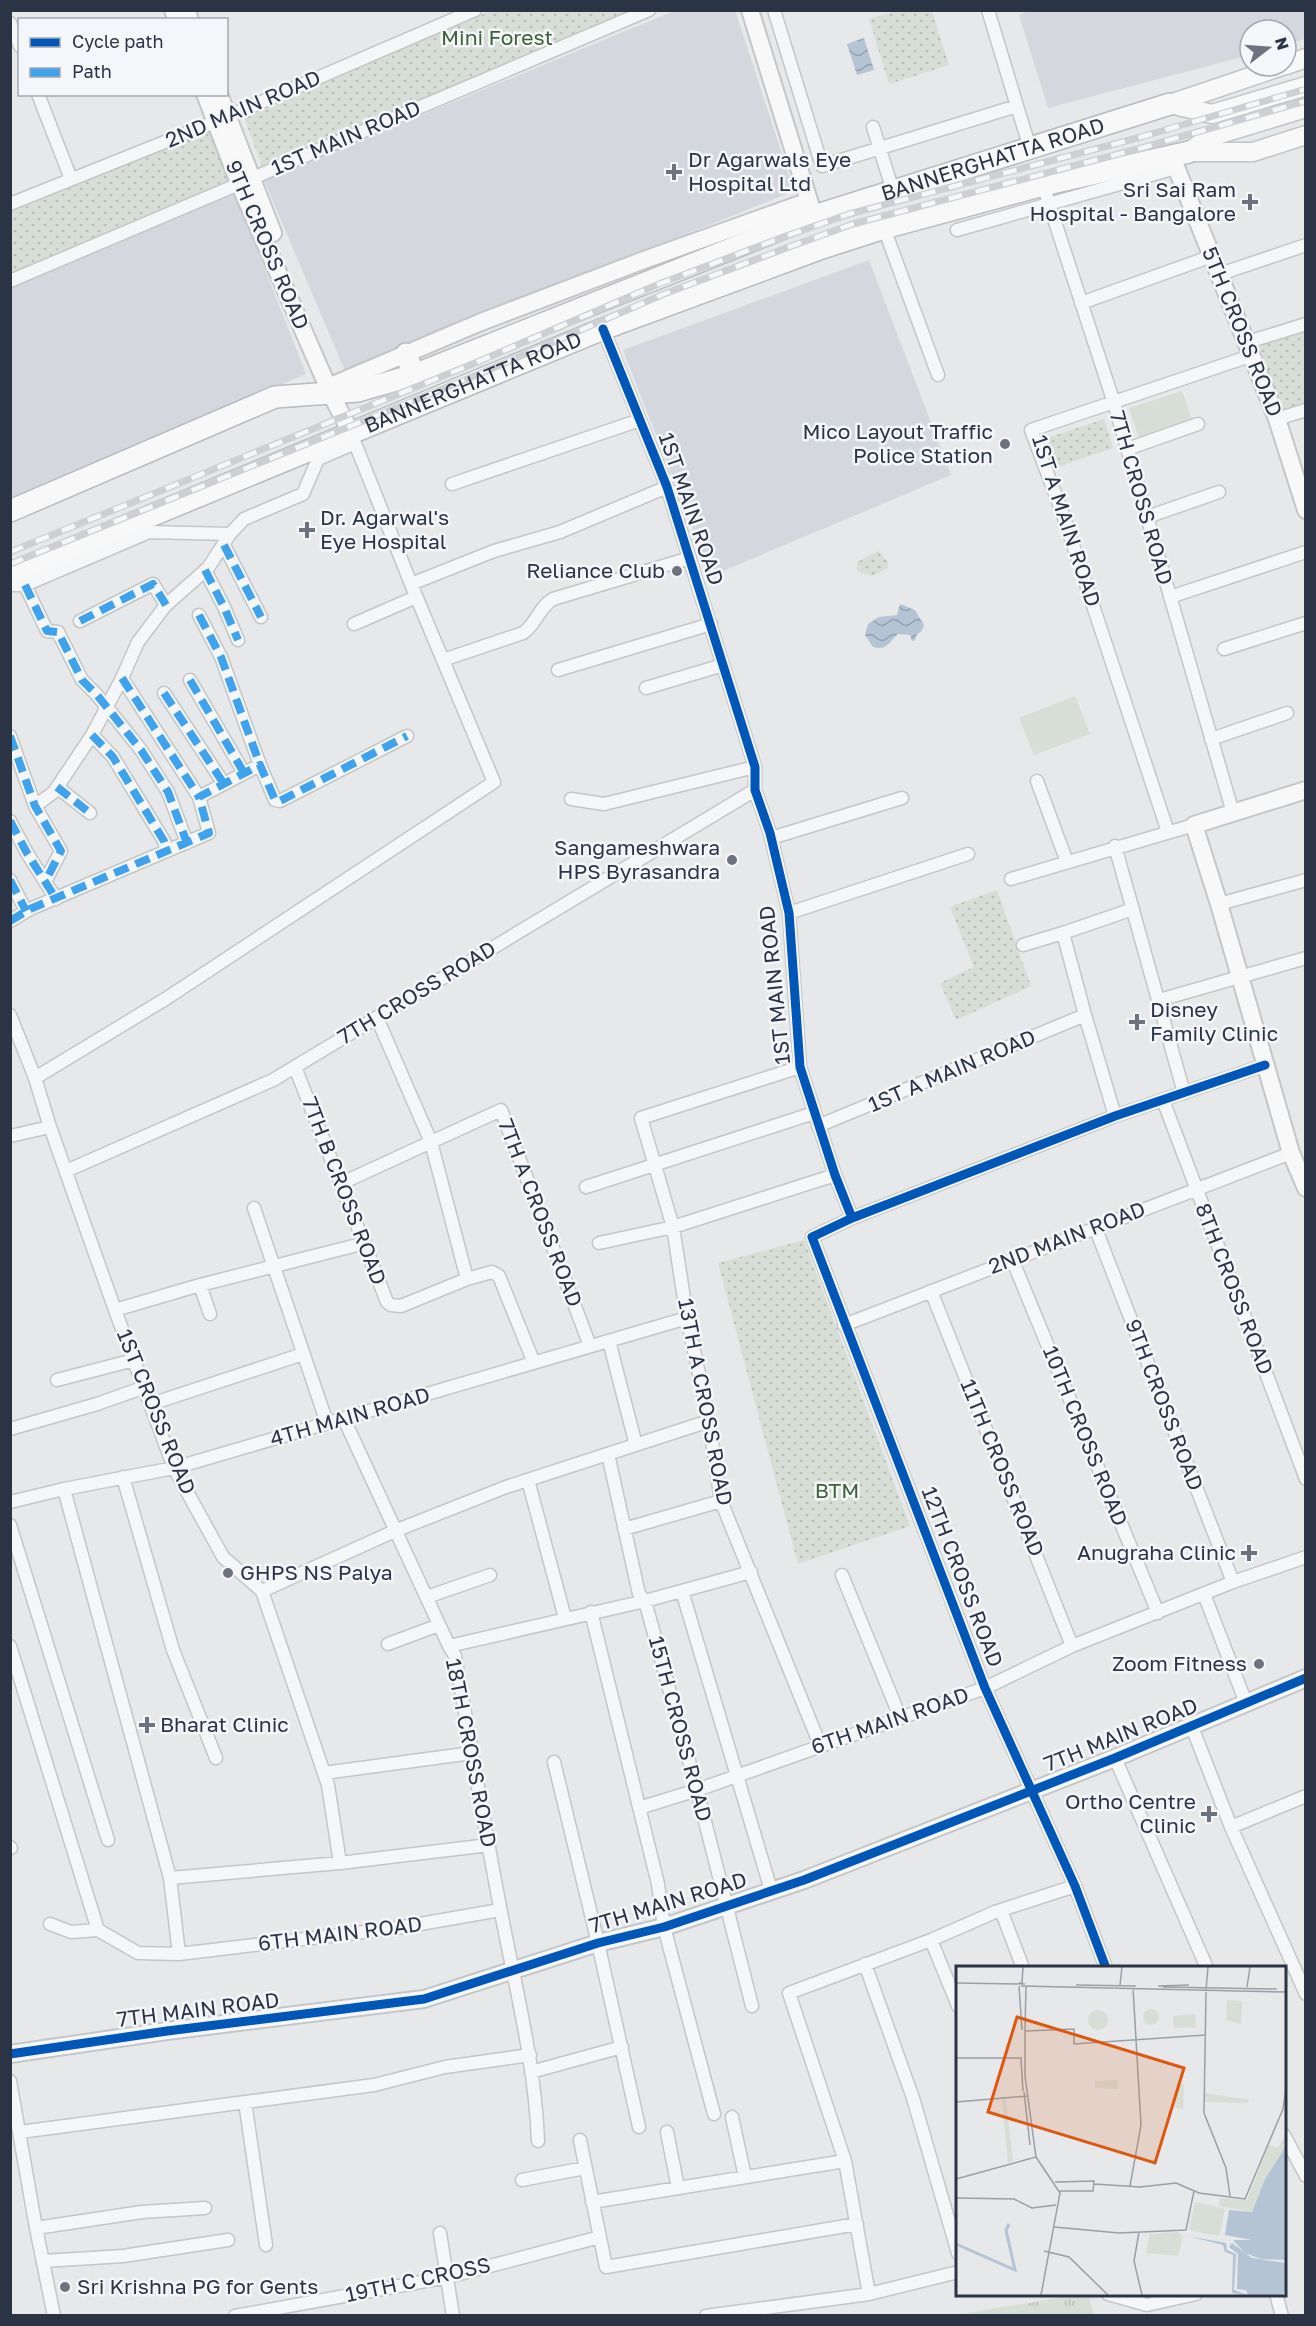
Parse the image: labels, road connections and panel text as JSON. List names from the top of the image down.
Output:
{
  "streets": {
    "highway": ["BANNERGHATTA ROAD"],
    "street": [
      "2ND MAIN ROAD",
      "1ST MAIN ROAD",
      "9TH CROSS ROAD",
      "5TH CROSS ROAD",
      "7TH CROSS ROAD",
      "1ST A MAIN ROAD",
      "7TH B CROSS ROAD",
      "7TH A CROSS ROAD",
      "8TH CROSS ROAD",
      "13TH A CROSS ROAD",
      "1ST CROSS ROAD",
      "4TH MAIN ROAD",
      "10TH CROSS ROAD",
      "11TH CROSS ROAD",
      "12TH CROSS ROAD",
      "6TH MAIN ROAD",
      "15TH CROSS ROAD",
      "7TH MAIN ROAD",
      "18TH CROSS ROAD",
      "19TH C CROSS"
    ]
  },
  "crossings": [
    ["2ND MAIN ROAD", "9TH CROSS ROAD"],
    ["2ND MAIN ROAD", "8TH CROSS ROAD"],
    ["2ND MAIN ROAD", "10TH CROSS ROAD"],
    ["2ND MAIN ROAD", "11TH CROSS ROAD"],
    ["2ND MAIN ROAD", "12TH CROSS ROAD"],
    ["1ST MAIN ROAD", "BANNERGHATTA ROAD"],
    ["1ST MAIN ROAD", "9TH CROSS ROAD"],
    ["1ST MAIN ROAD", "7TH CROSS ROAD"],
    ["1ST MAIN ROAD", "1ST A MAIN ROAD"],
    ["1ST MAIN ROAD", "13TH A CROSS ROAD"],
    ["1ST MAIN ROAD", "12TH CROSS ROAD"],
    ["BANNERGHATTA ROAD", "9TH CROSS ROAD"],
    ["BANNERGHATTA ROAD", "5TH CROSS ROAD"],
    ["BANNERGHATTA ROAD", "7TH CROSS ROAD"],
    ["9TH CROSS ROAD", "6TH MAIN ROAD"],
    ["5TH CROSS ROAD", "1ST A MAIN ROAD"],
    ["7TH CROSS ROAD", "1ST A MAIN ROAD"],
    ["7TH CROSS ROAD", "7TH B CROSS ROAD"],
    ["7TH CROSS ROAD", "1ST CROSS ROAD"],
    ["7TH A CROSS ROAD", "4TH MAIN ROAD"],
    ["13TH A CROSS ROAD", "4TH MAIN ROAD"],
    ["13TH A CROSS ROAD", "6TH MAIN ROAD"],
    ["1ST CROSS ROAD", "4TH MAIN ROAD"],
    ["4TH MAIN ROAD", "18TH CROSS ROAD"],
    ["10TH CROSS ROAD", "6TH MAIN ROAD"],
    ["11TH CROSS ROAD", "6TH MAIN ROAD"],
    ["12TH CROSS ROAD", "6TH MAIN ROAD"],
    ["12TH CROSS ROAD", "7TH MAIN ROAD"],
    ["6TH MAIN ROAD", "15TH CROSS ROAD"],
    ["6TH MAIN ROAD", "18TH CROSS ROAD"],
    ["15TH CROSS ROAD", "7TH MAIN ROAD"],
    ["7TH MAIN ROAD", "18TH CROSS ROAD"]
  ],
  "parks": ["Mini Forest", "BTM"],
  "places": {
    "health": [
      "Dr Agarwals Eye Hospital Ltd",
      "Sri Sai Ram Hospital - Bangalore",
      "Dr. Agarwal's Eye Hospital",
      "Disney Family Clinic",
      "Anugraha Clinic",
      "Bharat Clinic",
      "Ortho Centre Clinic"
    ],
    "other": [
      "Mico Layout Traffic Police Station",
      "Reliance Club",
      "Sangameshwara HPS Byrasandra",
      "GHPS NS Palya",
      "Zoom Fitness",
      "Sri Krishna PG for Gents"
    ]
  },
  "legend": ["Cycle path", "Path"],
  "north": "right"
}
